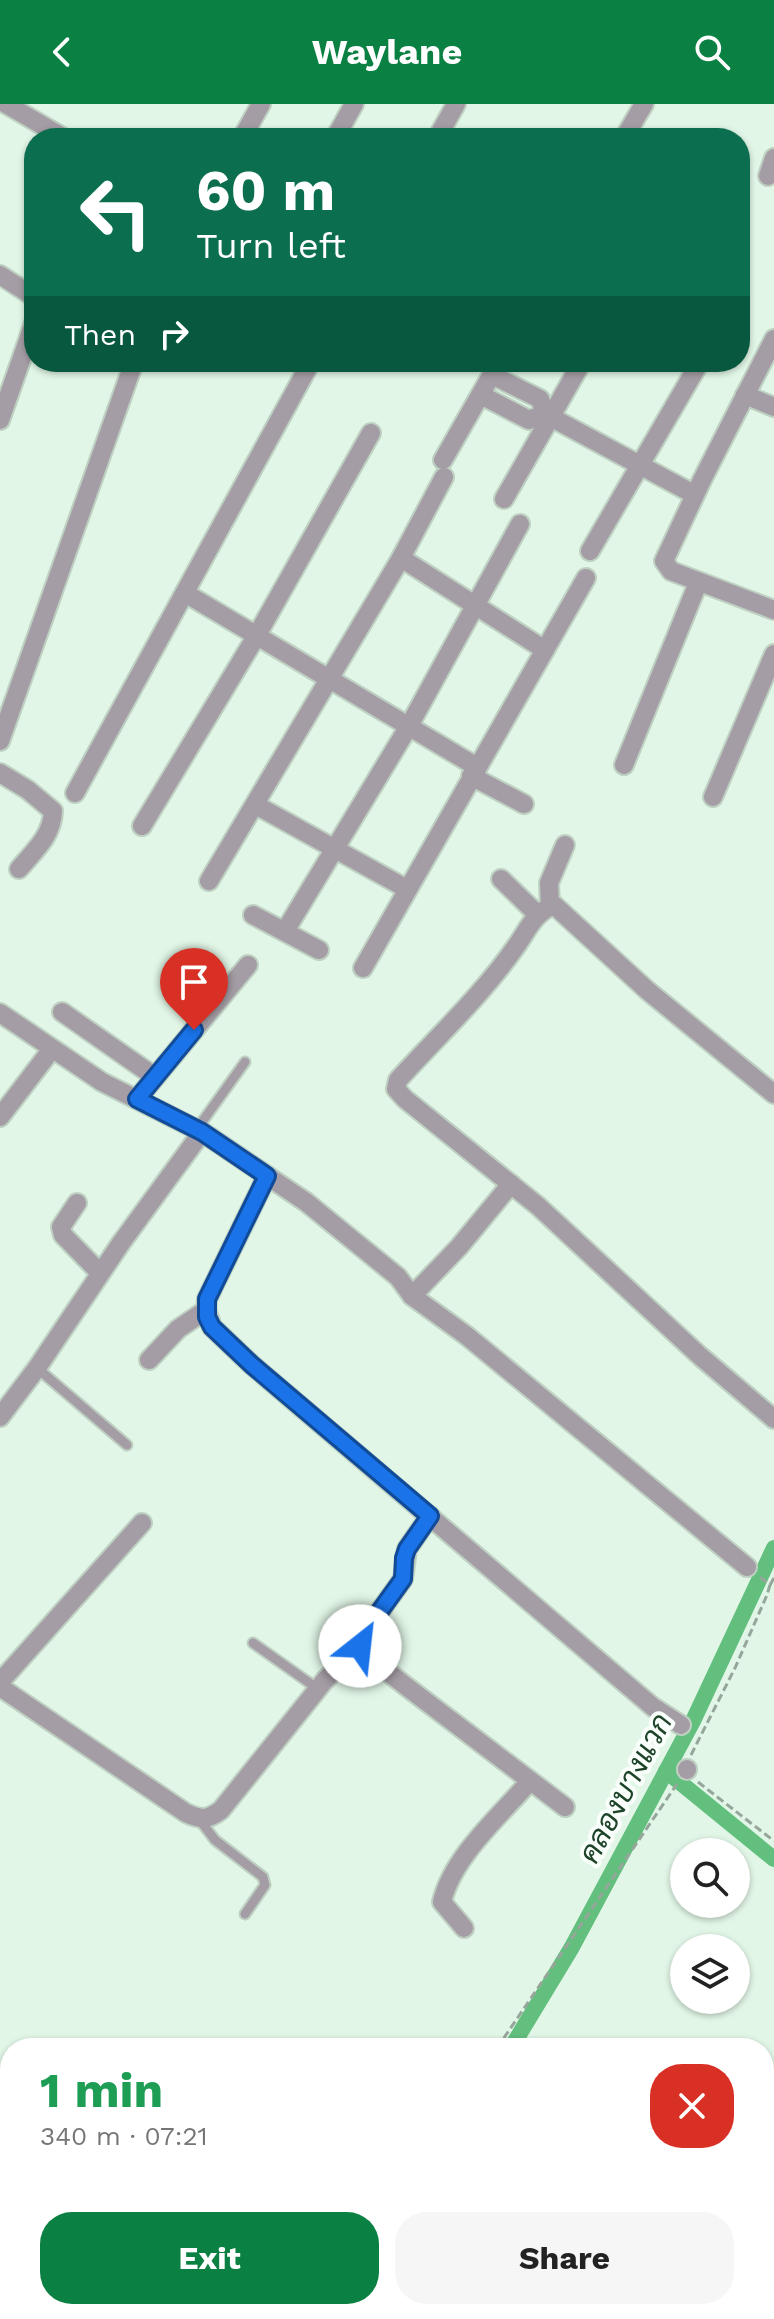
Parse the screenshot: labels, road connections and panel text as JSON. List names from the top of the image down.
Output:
{
  "water": ["คลองบางแวก"],
  "page": {
    "header": "Waylane",
    "turn": ["60 m", "Turn left"],
    "then": "Then",
    "heading": ["1 min", "340 m · 07:21"],
    "buttons": ["Exit", "Share"]
  }
}
